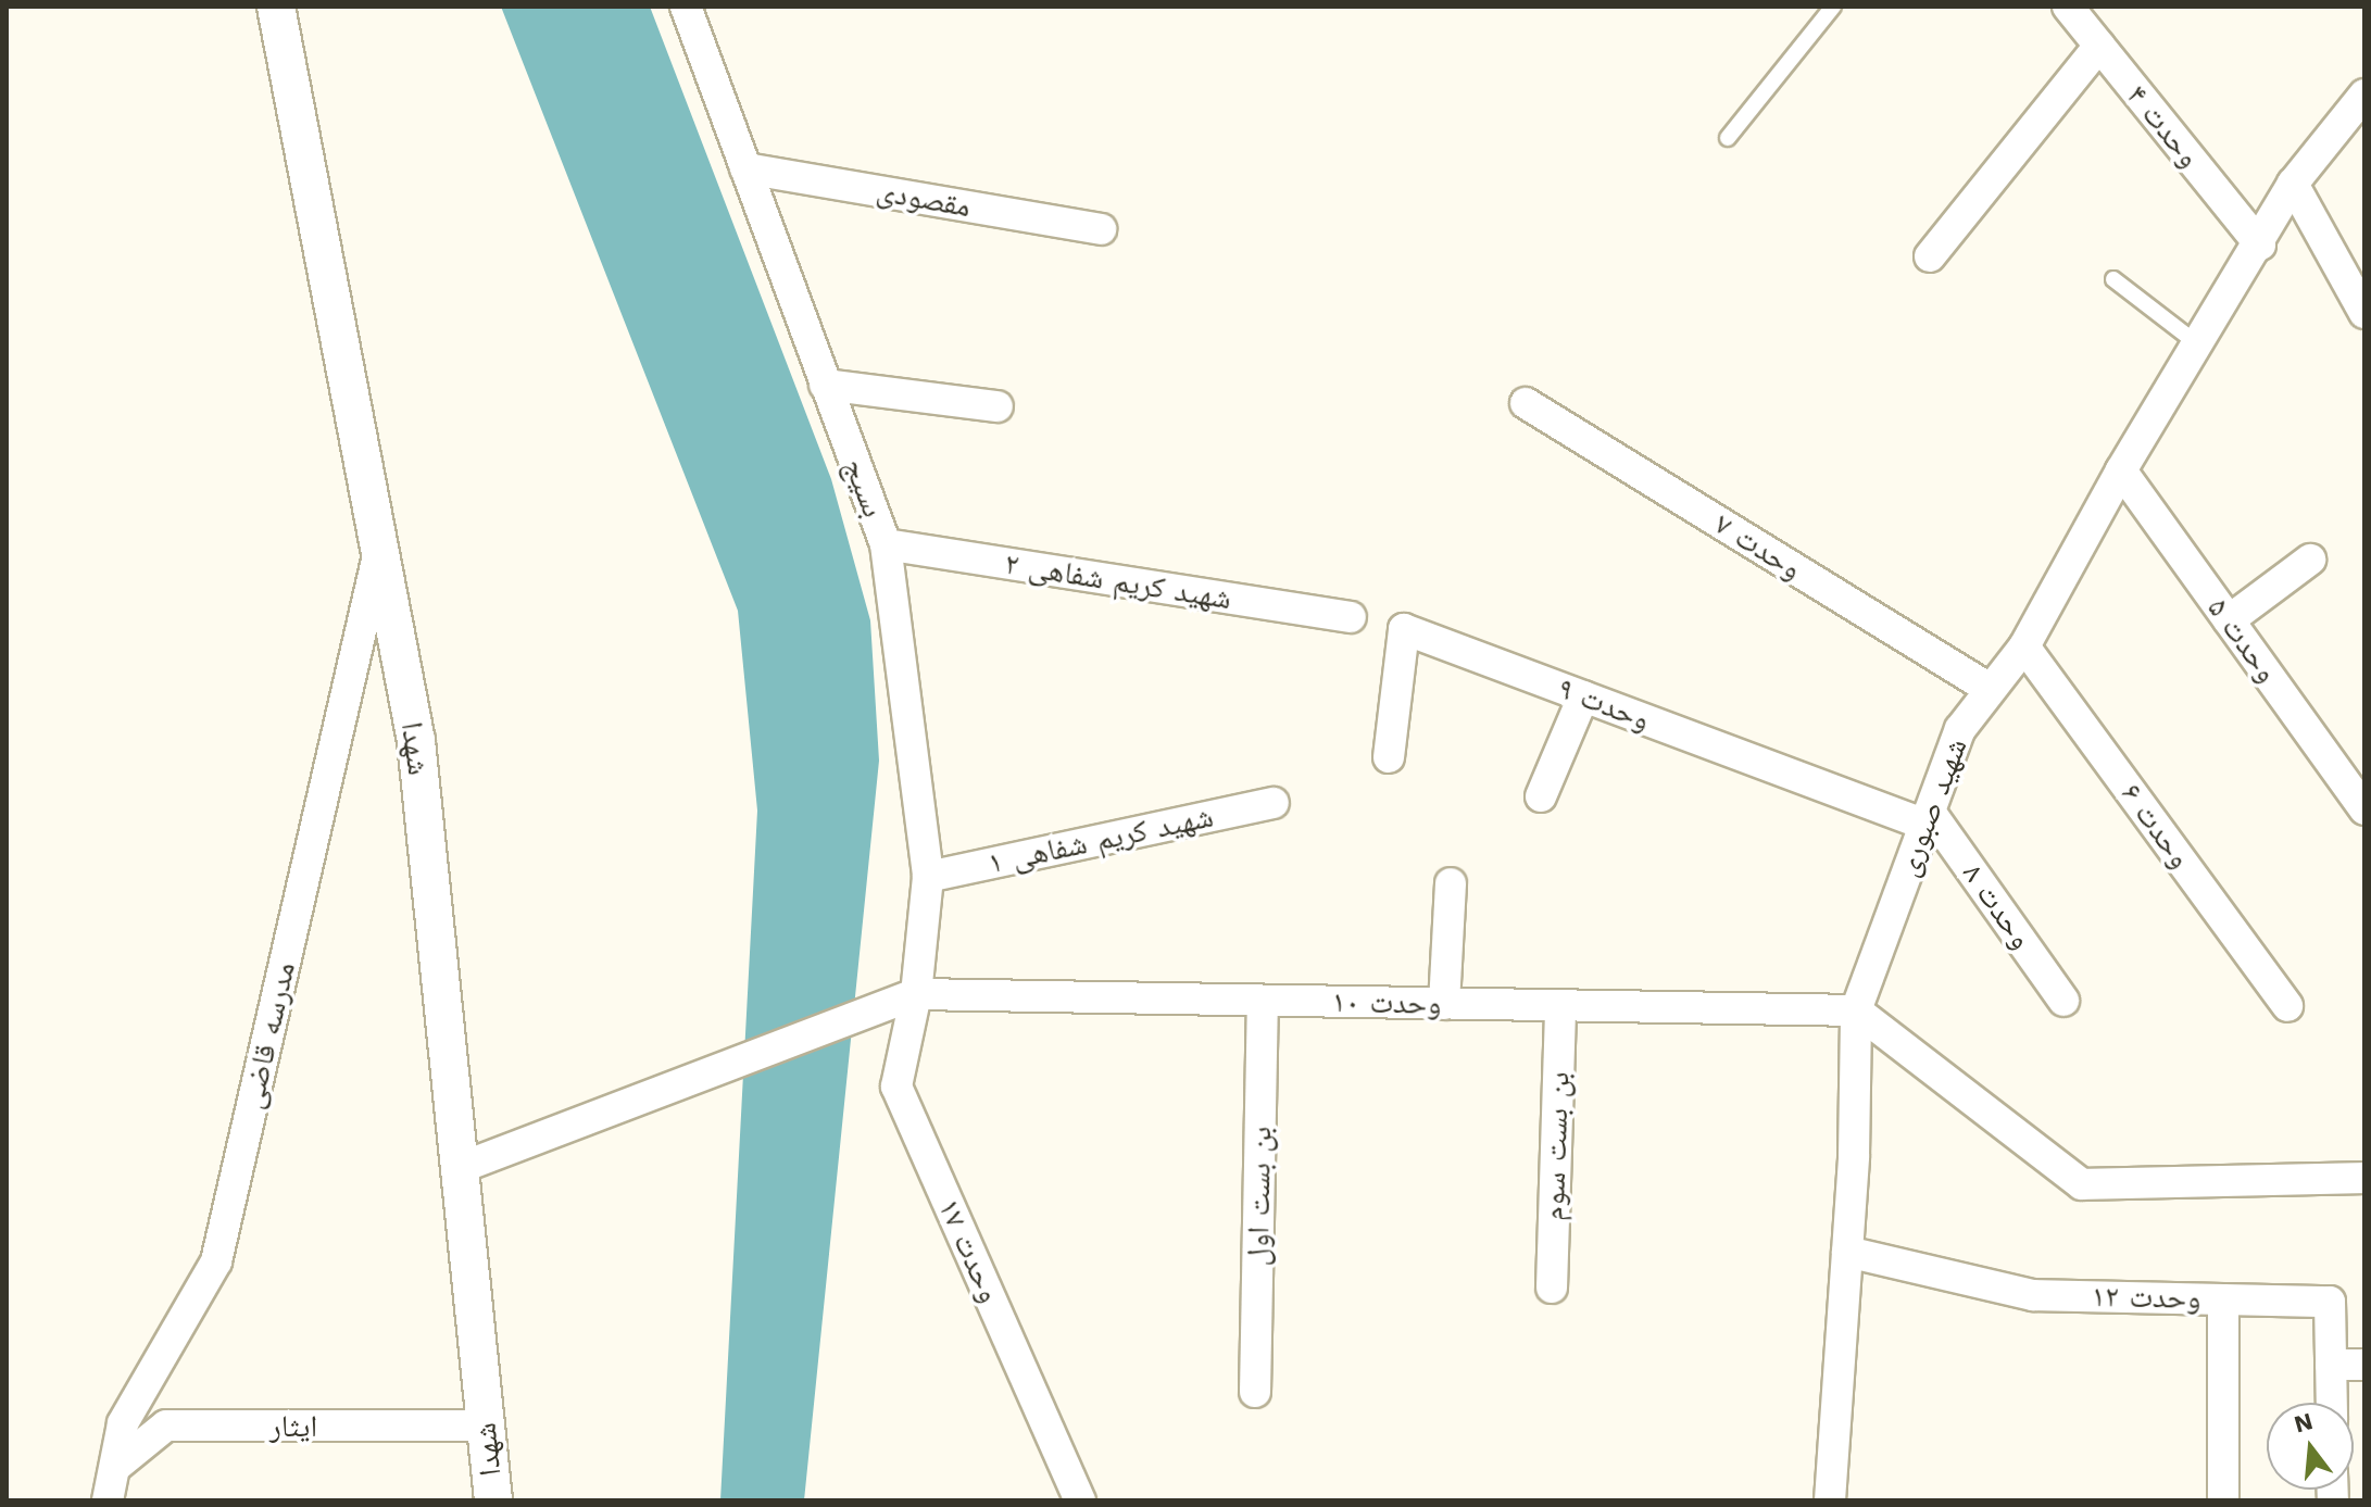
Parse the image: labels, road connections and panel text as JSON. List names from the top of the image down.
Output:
{
  "streets": {
    "street": [
      "وحدت ۴",
      "مقصودی",
      "بسیج",
      "وحدت ۷",
      "شهید کریم شفاهی ۲",
      "وحدت ۵",
      "وحدت ۹",
      "شهدا",
      "شهید صبوری",
      "وحدت ۶",
      "شهید کریم شفاهی ۱",
      "وحدت ۸",
      "وحدت ۱۰",
      "مدرسه قاضی",
      "بن بست سوم",
      "بن بست اول",
      "وحدت ۱۷",
      "وحدت ۱۲",
      "ایثار"
    ]
  },
  "crossings": [
    ["وحدت ۴", "شهید صبوری"],
    ["مقصودی", "بسیج"],
    ["بسیج", "شهید کریم شفاهی ۲"],
    ["بسیج", "شهید کریم شفاهی ۱"],
    ["بسیج", "وحدت ۱۰"],
    ["بسیج", "وحدت ۱۷"],
    ["وحدت ۷", "شهید صبوری"],
    ["وحدت ۵", "شهید صبوری"],
    ["وحدت ۹", "شهید صبوری"],
    ["وحدت ۹", "وحدت ۸"],
    ["شهدا", "مدرسه قاضی"],
    ["شهدا", "ایثار"],
    ["شهید صبوری", "وحدت ۶"],
    ["شهید صبوری", "وحدت ۸"],
    ["شهید صبوری", "وحدت ۱۰"],
    ["شهید صبوری", "وحدت ۱۲"],
    ["وحدت ۱۰", "بن بست سوم"],
    ["وحدت ۱۰", "بن بست اول"],
    ["وحدت ۱۰", "وحدت ۱۷"],
    ["مدرسه قاضی", "ایثار"]
  ],
  "north": "top"
}
